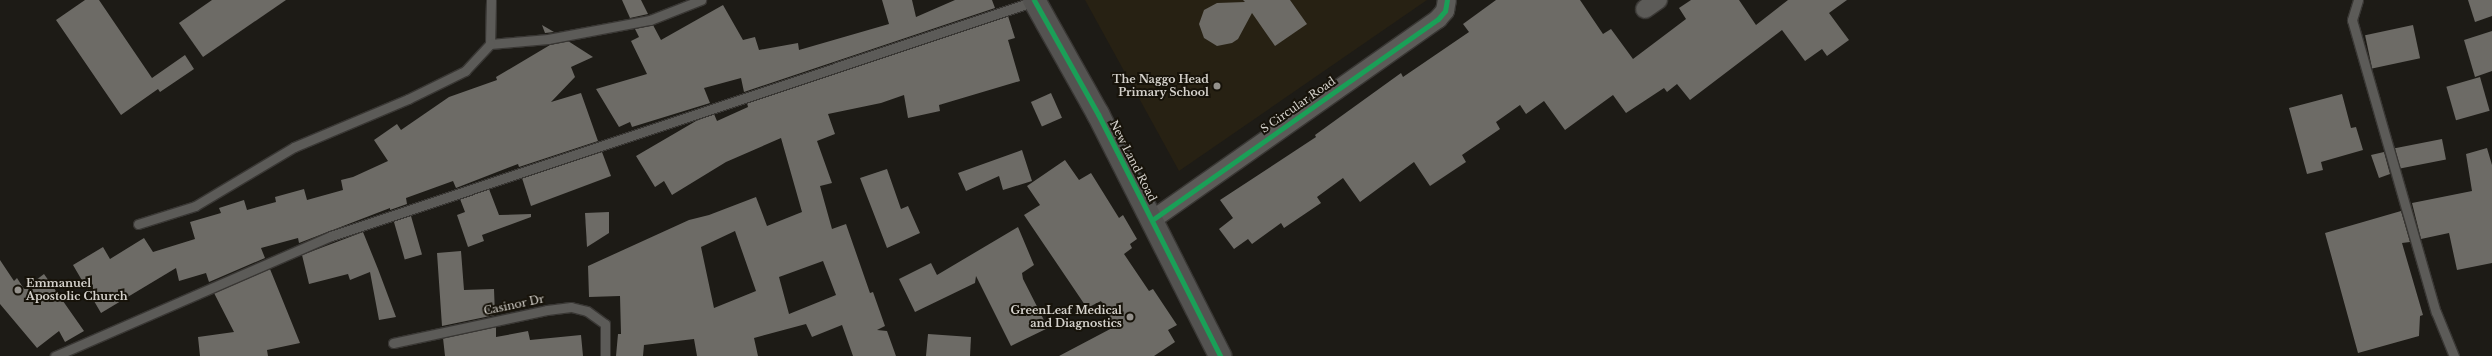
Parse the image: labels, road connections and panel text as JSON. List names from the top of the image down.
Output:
{
  "streets": {
    "street": ["S Circular Road", "New Land Road"],
    "lane": ["Casinor Dr"]
  },
  "crossings": [
    ["S Circular Road", "New Land Road"]
  ],
  "places": ["The Naggo Head Primary School", "Emmanuel Apostolic Church", "GreenLeaf Medical and Diagnostics"]
}
